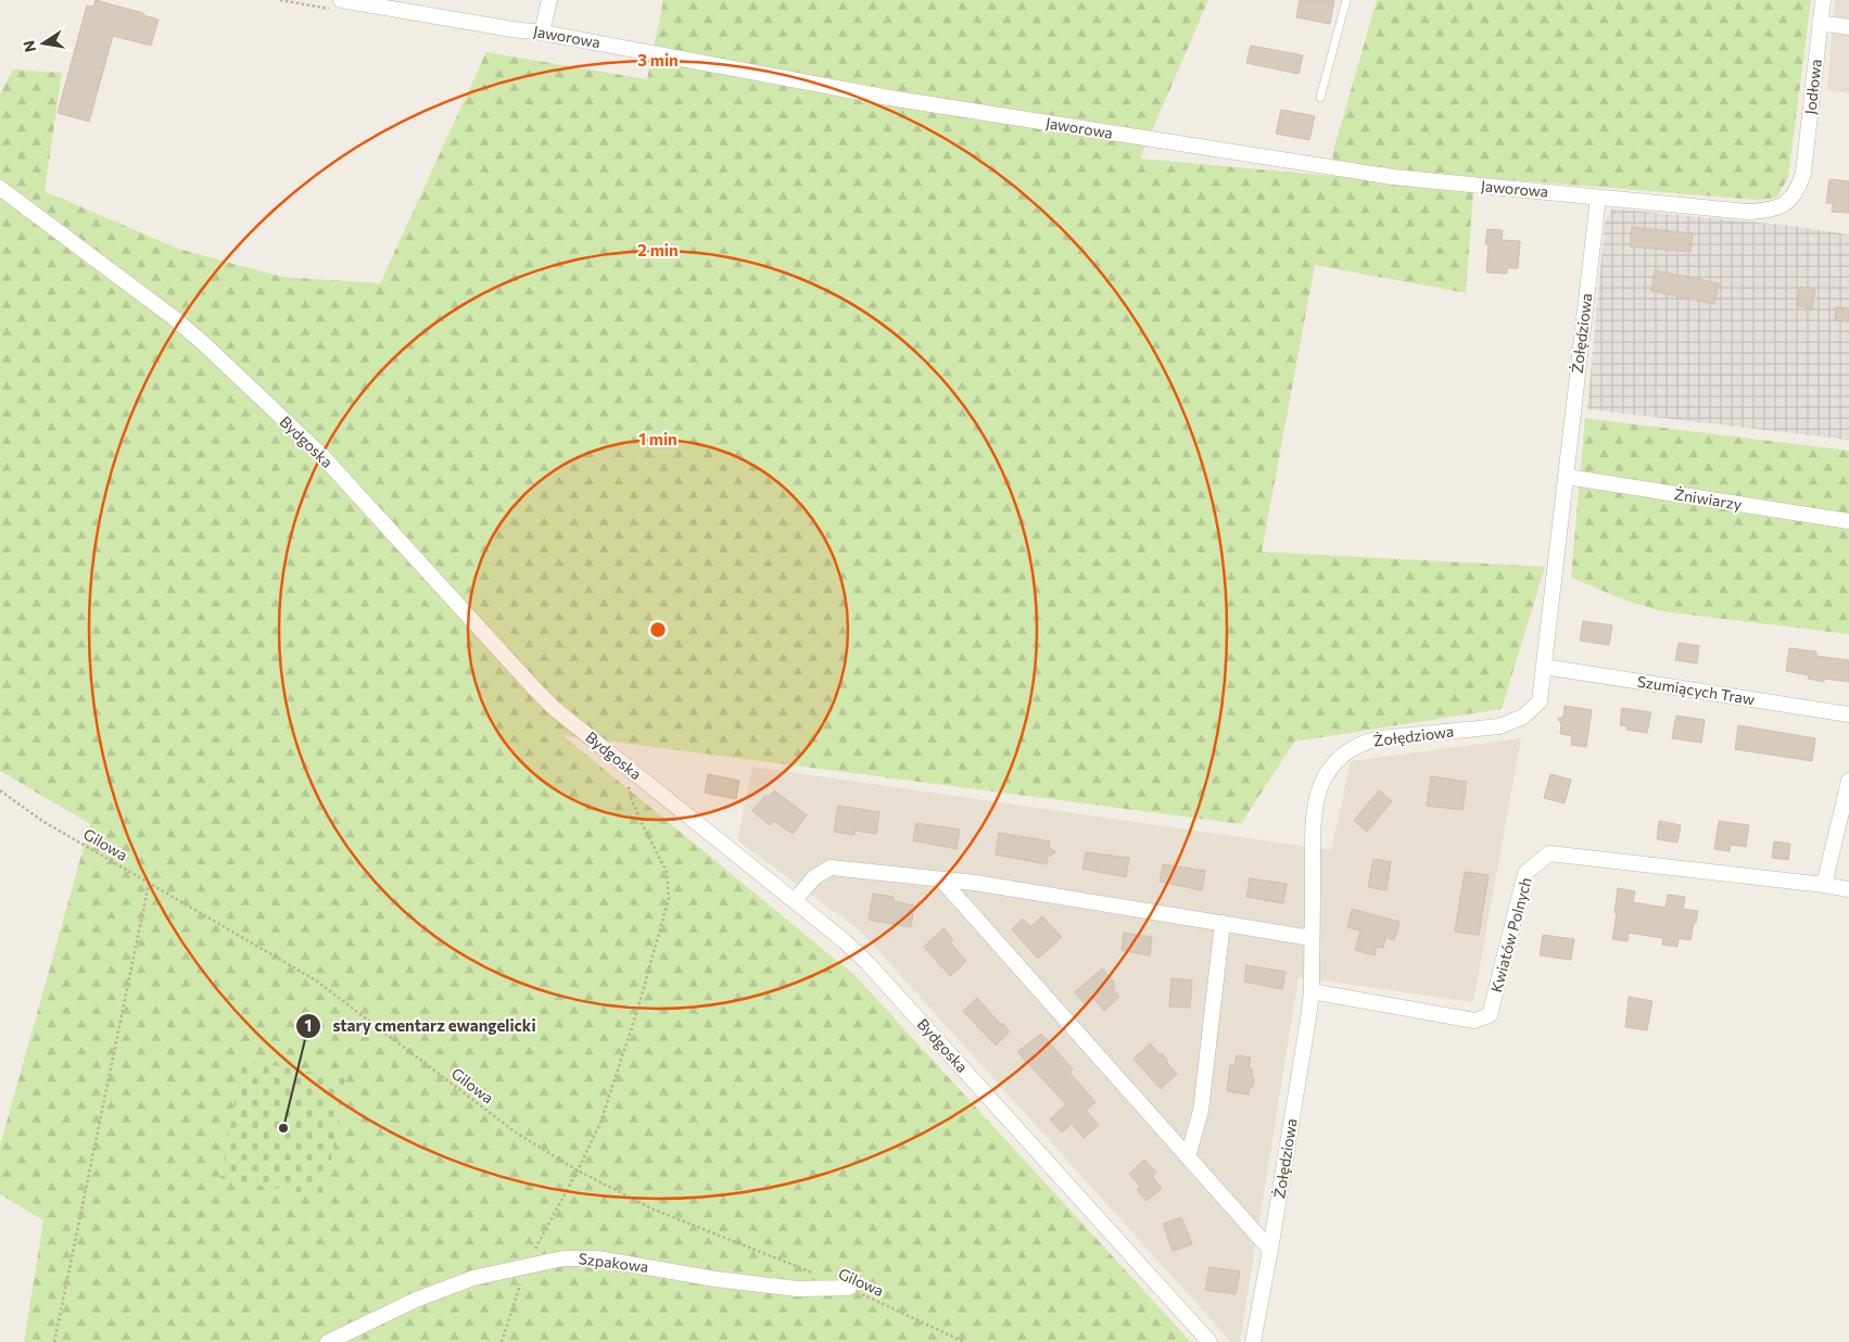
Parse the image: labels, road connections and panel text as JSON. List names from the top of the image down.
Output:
{
  "streets": {
    "street": [
      "Jaworowa",
      "Jodłowa",
      "Żołędziowa",
      "Bydgoska",
      "Żniwiarzy",
      "Szumiących Traw",
      "Kwiatów Polnych",
      "Szpakowa"
    ],
    "path": ["Gilowa"]
  },
  "crossings": [
    ["Jaworowa", "Jodłowa"],
    ["Jaworowa", "Żołędziowa"],
    ["Żołędziowa", "Żniwiarzy"],
    ["Żołędziowa", "Szumiących Traw"],
    ["Żołędziowa", "Kwiatów Polnych"],
    ["Gilowa", "Szpakowa"]
  ],
  "places": ["stary cmentarz ewangelicki"],
  "north": "left",
  "rings": ["3 min", "2 min", "1 min"]
}
